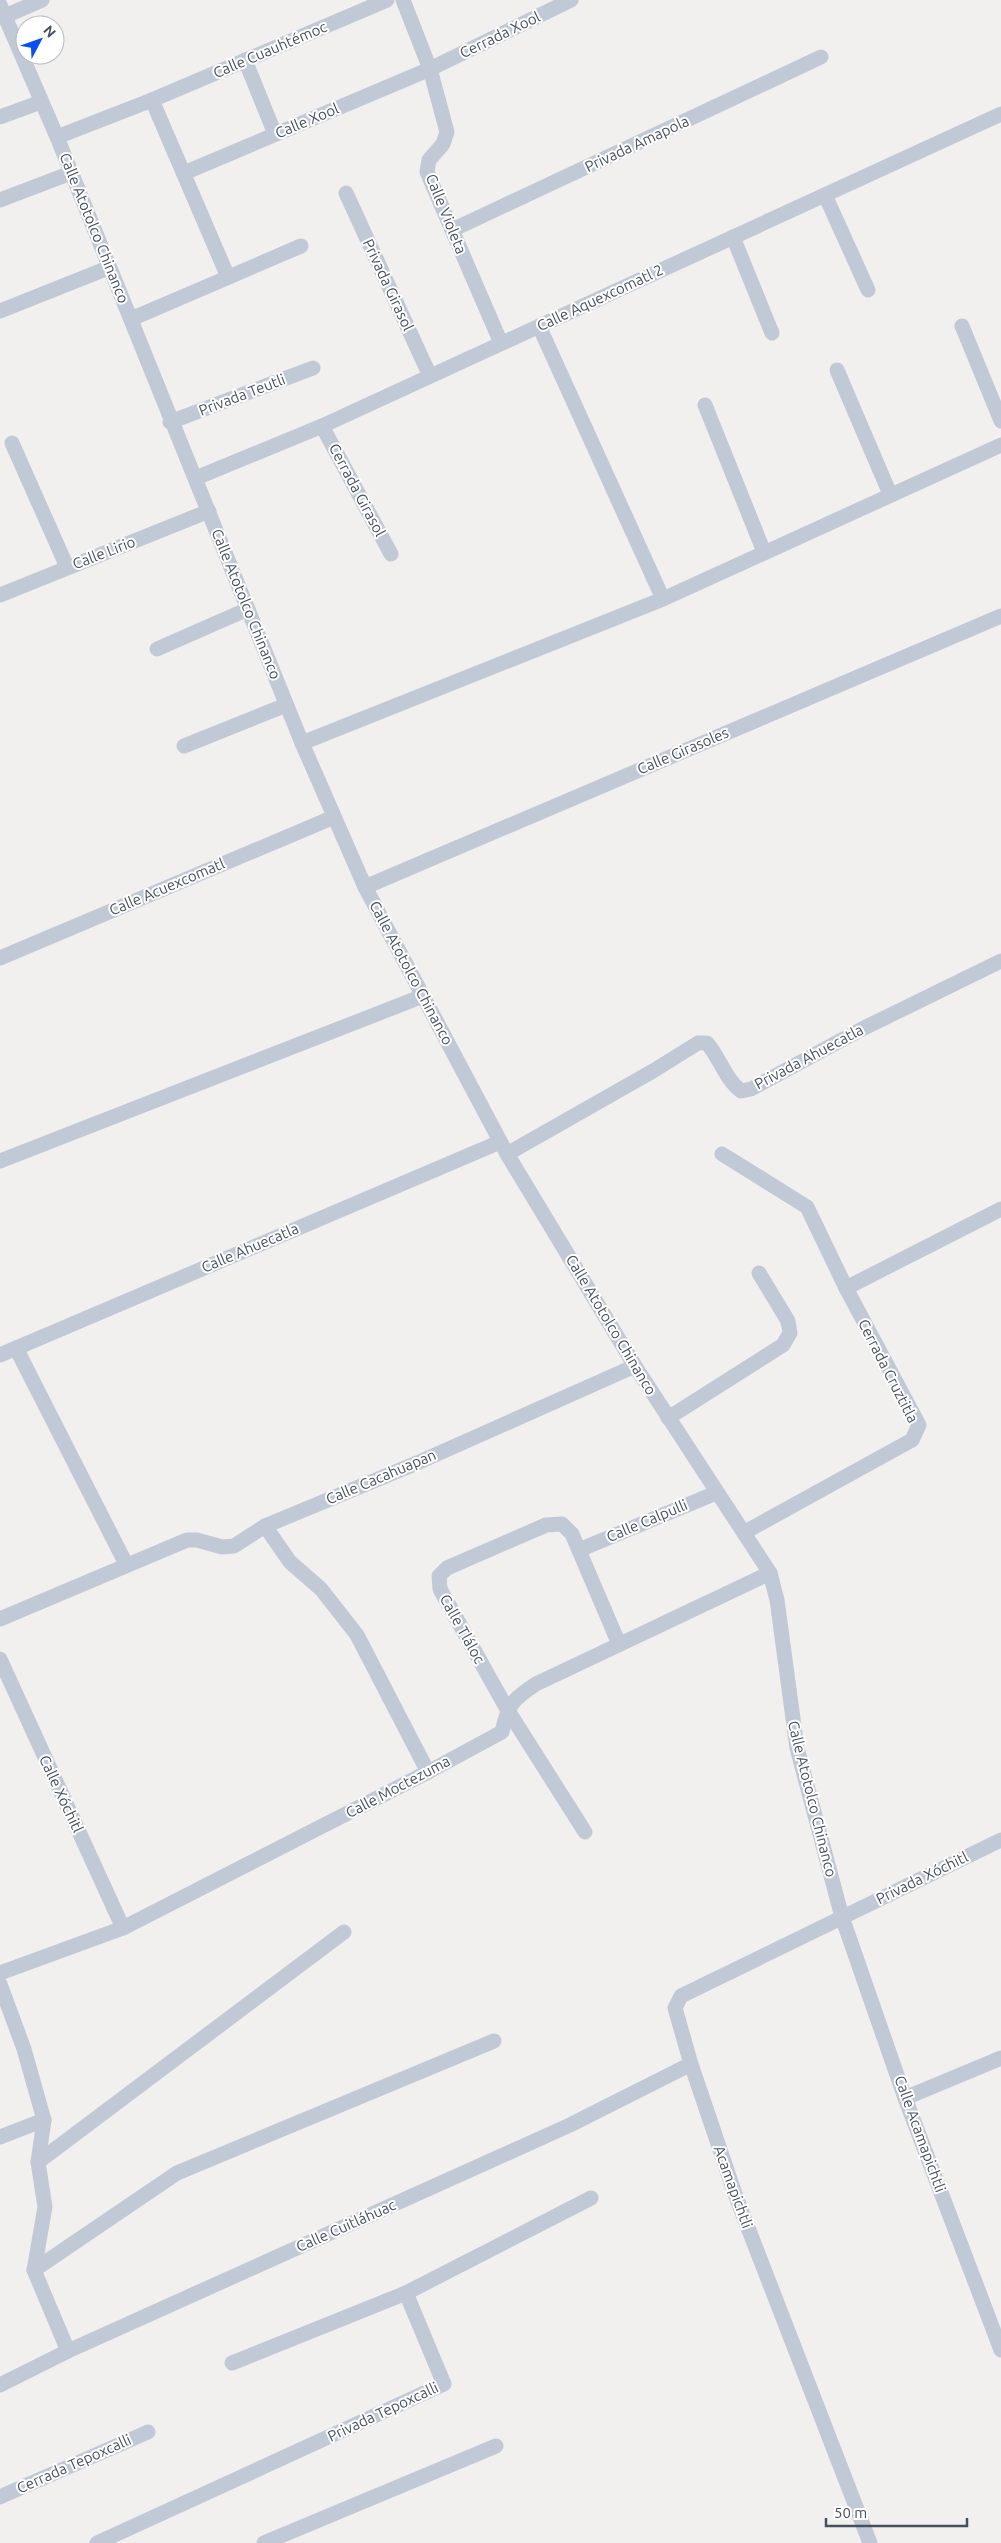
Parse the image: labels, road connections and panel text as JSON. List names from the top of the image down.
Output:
{
  "streets": {
    "street": [
      "Cerrada Xool",
      "Calle Cuauhtémoc",
      "Calle Xool",
      "Privada Amapola",
      "Calle Violeta",
      "Calle Atotolco Chinanco",
      "Privada Girasol",
      "Calle Aquexcomatl 2",
      "Privada Teutli",
      "Cerrada Girasol",
      "Calle Lirio",
      "Calle Girasoles",
      "Calle Acuexcomatl",
      "Privada Ahuecatla",
      "Calle Ahuecatla",
      "Cerrada Cruztitla",
      "Calle Cacahuapan",
      "Calle Calpulli",
      "Calle Tláloc",
      "Calle Moctezuma",
      "Calle Xóchitl",
      "Privada Xóchitl",
      "Calle Acamapichtli",
      "Acamapichtli",
      "Calle Cuitláhuac",
      "Privada Tepoxcalli",
      "Cerrada Tepoxcalli"
    ]
  },
  "crossings": [
    ["Cerrada Xool", "Calle Xool"],
    ["Cerrada Xool", "Calle Violeta"],
    ["Calle Cuauhtémoc", "Calle Atotolco Chinanco"],
    ["Calle Xool", "Calle Violeta"],
    ["Privada Amapola", "Calle Violeta"],
    ["Calle Violeta", "Calle Aquexcomatl 2"],
    ["Calle Atotolco Chinanco", "Calle Aquexcomatl 2"],
    ["Calle Atotolco Chinanco", "Privada Teutli"],
    ["Calle Atotolco Chinanco", "Calle Lirio"],
    ["Calle Atotolco Chinanco", "Calle Girasoles"],
    ["Calle Atotolco Chinanco", "Calle Acuexcomatl"],
    ["Calle Atotolco Chinanco", "Privada Ahuecatla"],
    ["Calle Atotolco Chinanco", "Calle Ahuecatla"],
    ["Calle Atotolco Chinanco", "Cerrada Cruztitla"],
    ["Calle Atotolco Chinanco", "Calle Cacahuapan"],
    ["Calle Atotolco Chinanco", "Calle Calpulli"],
    ["Calle Atotolco Chinanco", "Privada Xóchitl"],
    ["Calle Atotolco Chinanco", "Calle Acamapichtli"],
    ["Calle Atotolco Chinanco", "Acamapichtli"],
    ["Privada Girasol", "Calle Aquexcomatl 2"],
    ["Calle Aquexcomatl 2", "Cerrada Girasol"],
    ["Privada Ahuecatla", "Calle Ahuecatla"],
    ["Calle Calpulli", "Calle Tláloc"],
    ["Calle Tláloc", "Calle Moctezuma"],
    ["Calle Moctezuma", "Calle Xóchitl"],
    ["Privada Xóchitl", "Calle Acamapichtli"],
    ["Privada Xóchitl", "Acamapichtli"],
    ["Calle Acamapichtli", "Acamapichtli"],
    ["Acamapichtli", "Calle Cuitláhuac"]
  ],
  "scale_bar": "50 m",
  "north": "top right"
}
